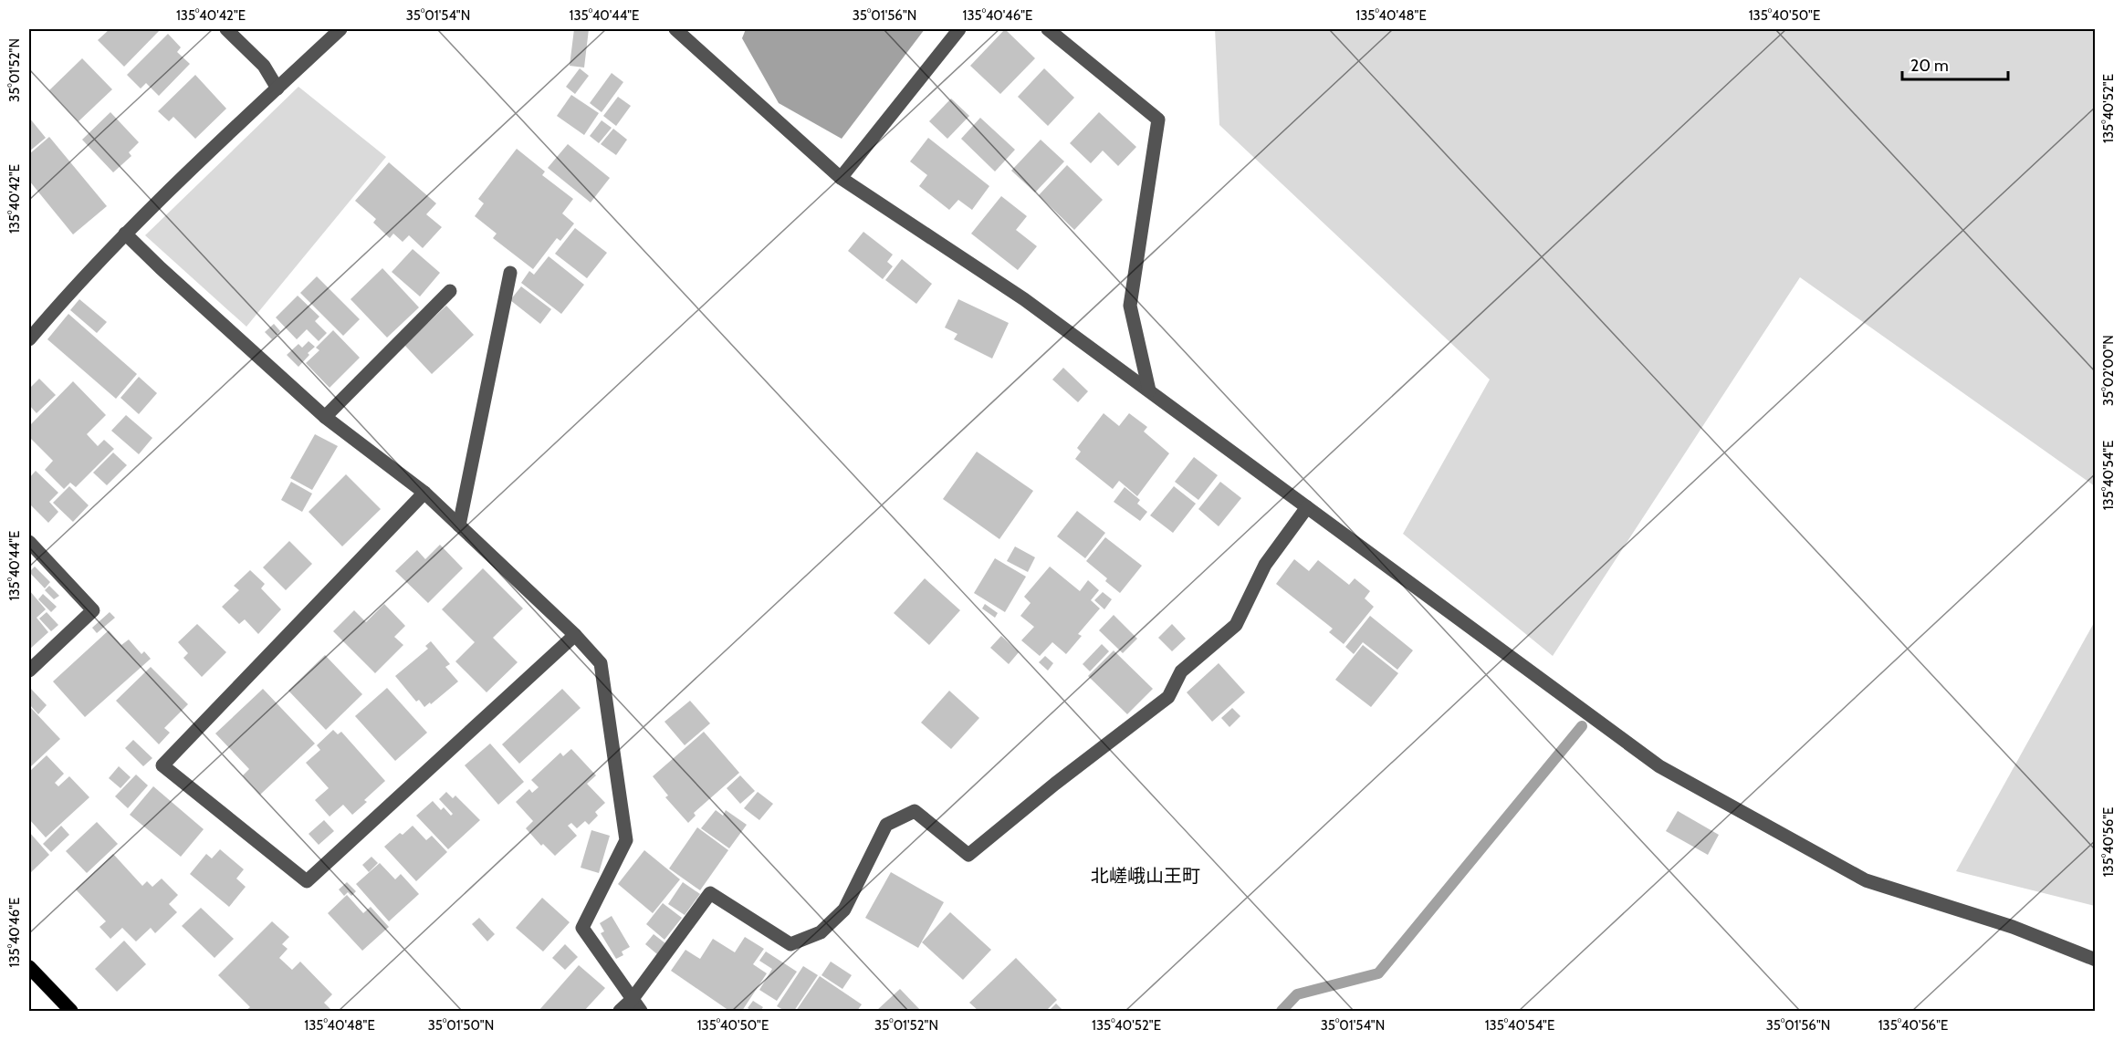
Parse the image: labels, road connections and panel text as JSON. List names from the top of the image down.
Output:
{
  "districts": ["北嵯峨山王町"],
  "scale_bar": "20 m",
  "coordinates": [
    "135°40'42\"E",
    "35°01'54\"N",
    "135°40'44\"E",
    "35°01'56\"N",
    "135°40'46\"E",
    "135°40'48\"E",
    "135°40'50\"E",
    "35°01'52\"N",
    "135°40'52\"E",
    "35°02'00\"N",
    "135°40'54\"E",
    "135°40'56\"E",
    "35°01'50\"N"
  ]
}
